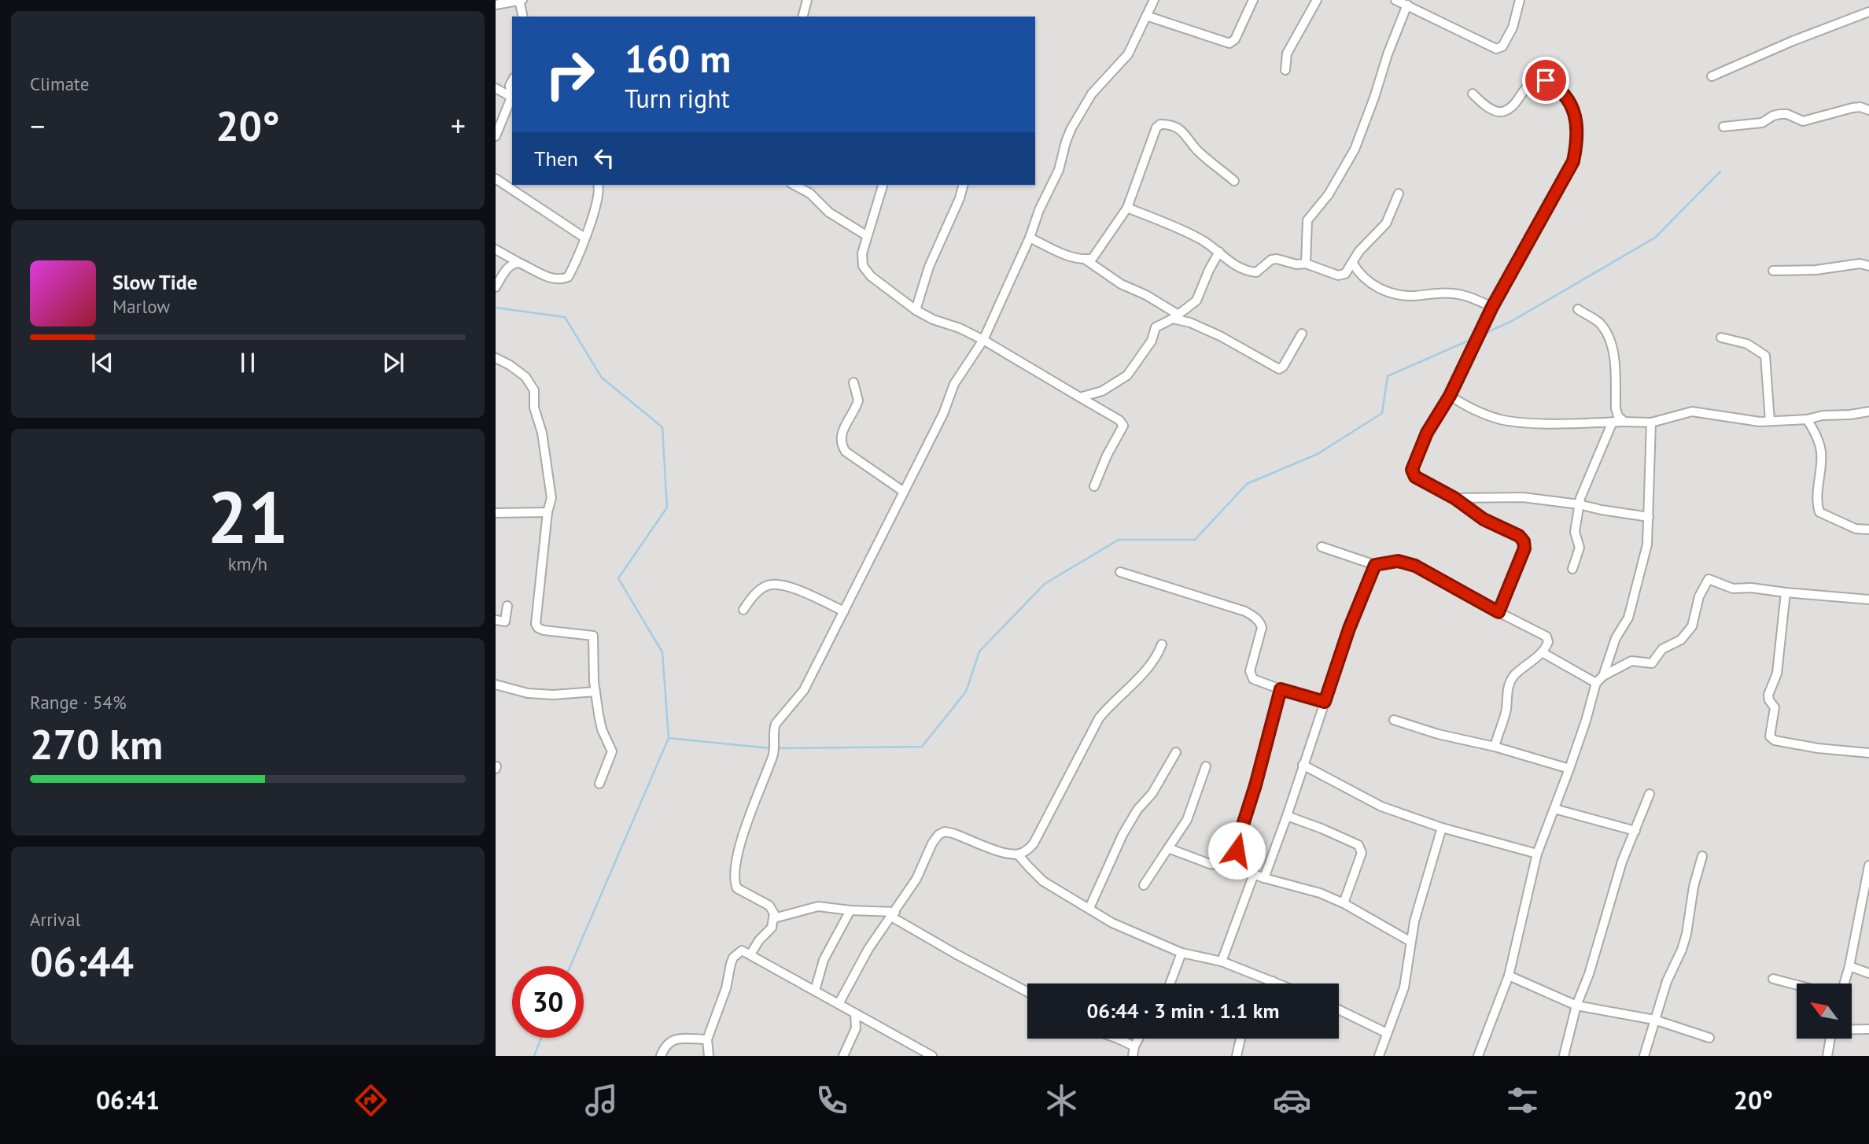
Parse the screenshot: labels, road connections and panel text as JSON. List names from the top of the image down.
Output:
{
  "north": "top left",
  "page": {
    "tile": [
      "Climate",
      ["21", "km/h"],
      ["Range · 54%", "270 km"],
      ["Arrival", "06:44"]
    ],
    "turn": ["160 m", "Turn right"],
    "heat": ["−", "20°", "+"],
    "then": "Then",
    "song": ["Slow Tide", "Marlow"],
    "limit": "30",
    "trip": "06:44 · 3 min · 1.1 km",
    "tabs": ["06:41", "20°"]
  }
}
